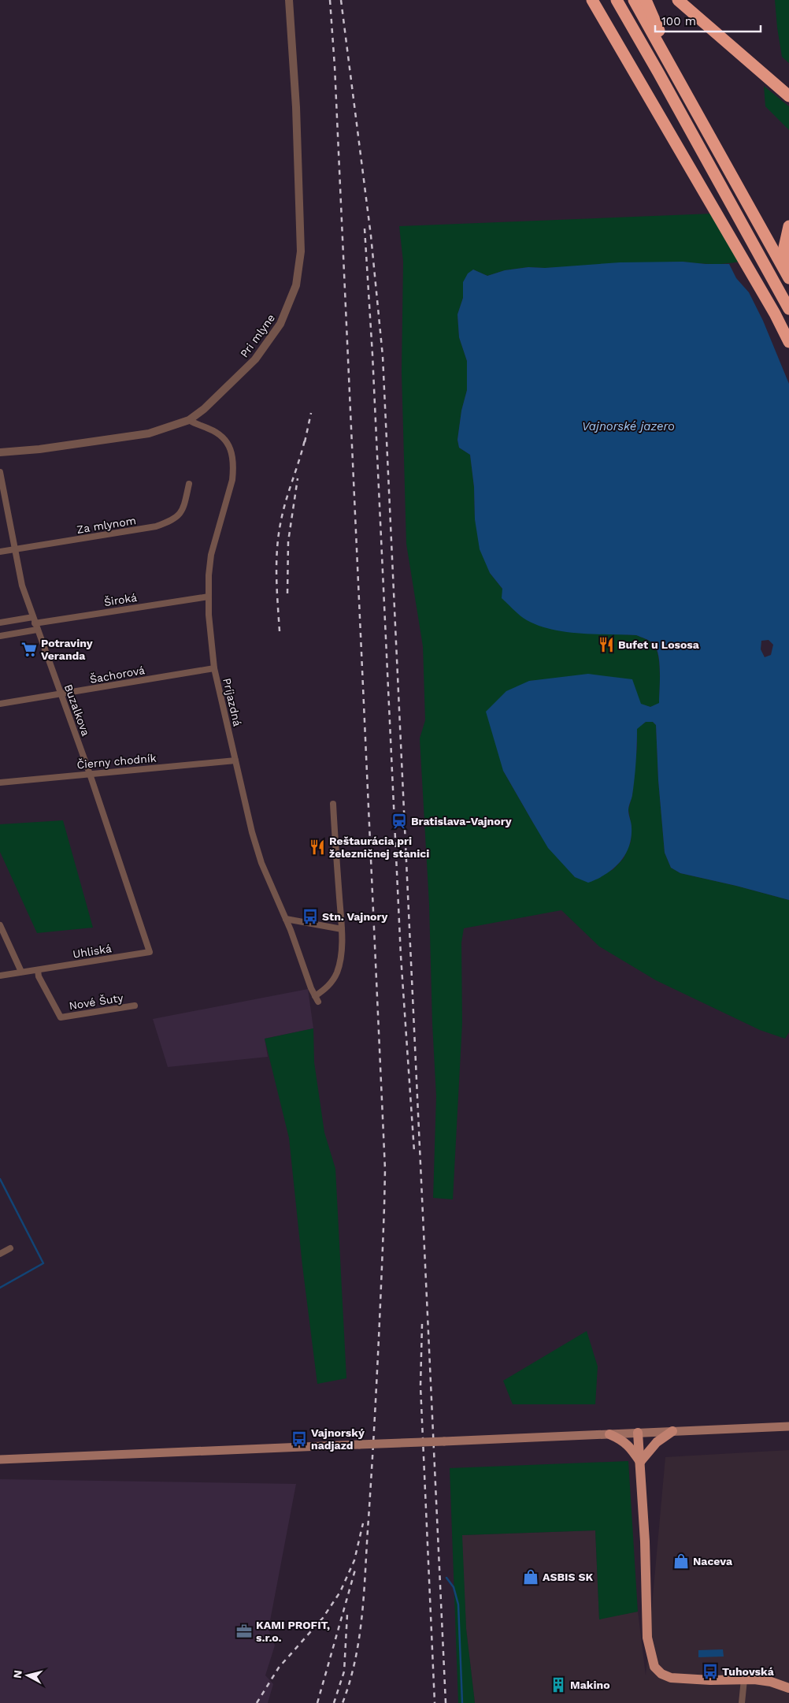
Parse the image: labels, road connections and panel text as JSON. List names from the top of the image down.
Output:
{
  "streets": {
    "street": [
      "Pri mlyne",
      "Za mlynom",
      "Široká",
      "Šachorová",
      "Príjazdná",
      "Buzalkova",
      "Čierny chodník",
      "Uhliská",
      "Nové Šuty"
    ]
  },
  "crossings": [
    ["Pri mlyne", "Príjazdná"],
    ["Za mlynom", "Buzalkova"],
    ["Široká", "Príjazdná"],
    ["Široká", "Buzalkova"],
    ["Šachorová", "Príjazdná"],
    ["Šachorová", "Buzalkova"],
    ["Príjazdná", "Čierny chodník"],
    ["Buzalkova", "Čierny chodník"],
    ["Buzalkova", "Uhliská"],
    ["Uhliská", "Nové Šuty"]
  ],
  "water": ["Vajnorské jazero"],
  "places": {
    "restaurant": ["Bufet u Lososa", "Reštaurácia pri železničnej stanici"],
    "supermarket": ["Potraviny Veranda"],
    "station": ["Bratislava-Vajnory"],
    "bus stop": ["Stn. Vajnory", "Vajnorský nadjazd", "Tuhovská"],
    "shop": ["Naceva", "ASBIS SK"],
    "office": ["KAMI PROFIT, s.r.o."],
    "building": ["Makino"]
  },
  "scale_bar": "100 m",
  "north": "left"
}
